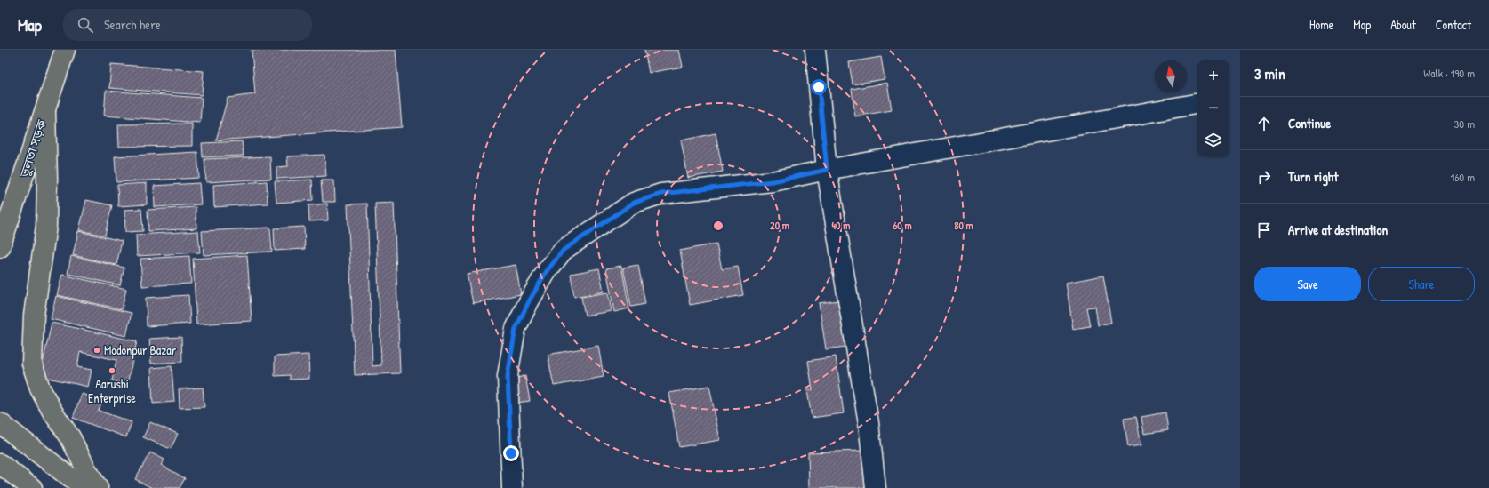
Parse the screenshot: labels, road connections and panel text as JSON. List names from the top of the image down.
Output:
{
  "streets": {
    "highway": ["ভুলতা সড়ক"]
  },
  "places": ["Modonpur Bazar", "Aarushi Enterprise"],
  "north": "top",
  "page": {
    "header": "Map",
    "search": "Search here",
    "nav": [
      "Home",
      "Map",
      "About",
      "Contact"
    ],
    "heading": ["3 min", "Walk · 190 m"],
    "map_buttons": ["+", "−"],
    "list": [
      ["Continue", "30 m"],
      ["Turn right", "160 m"],
      "Arrive at destination"
    ],
    "buttons": ["Save", "Share"]
  },
  "rings": [
    "20 m",
    "40 m",
    "60 m",
    "80 m"
  ]
}
